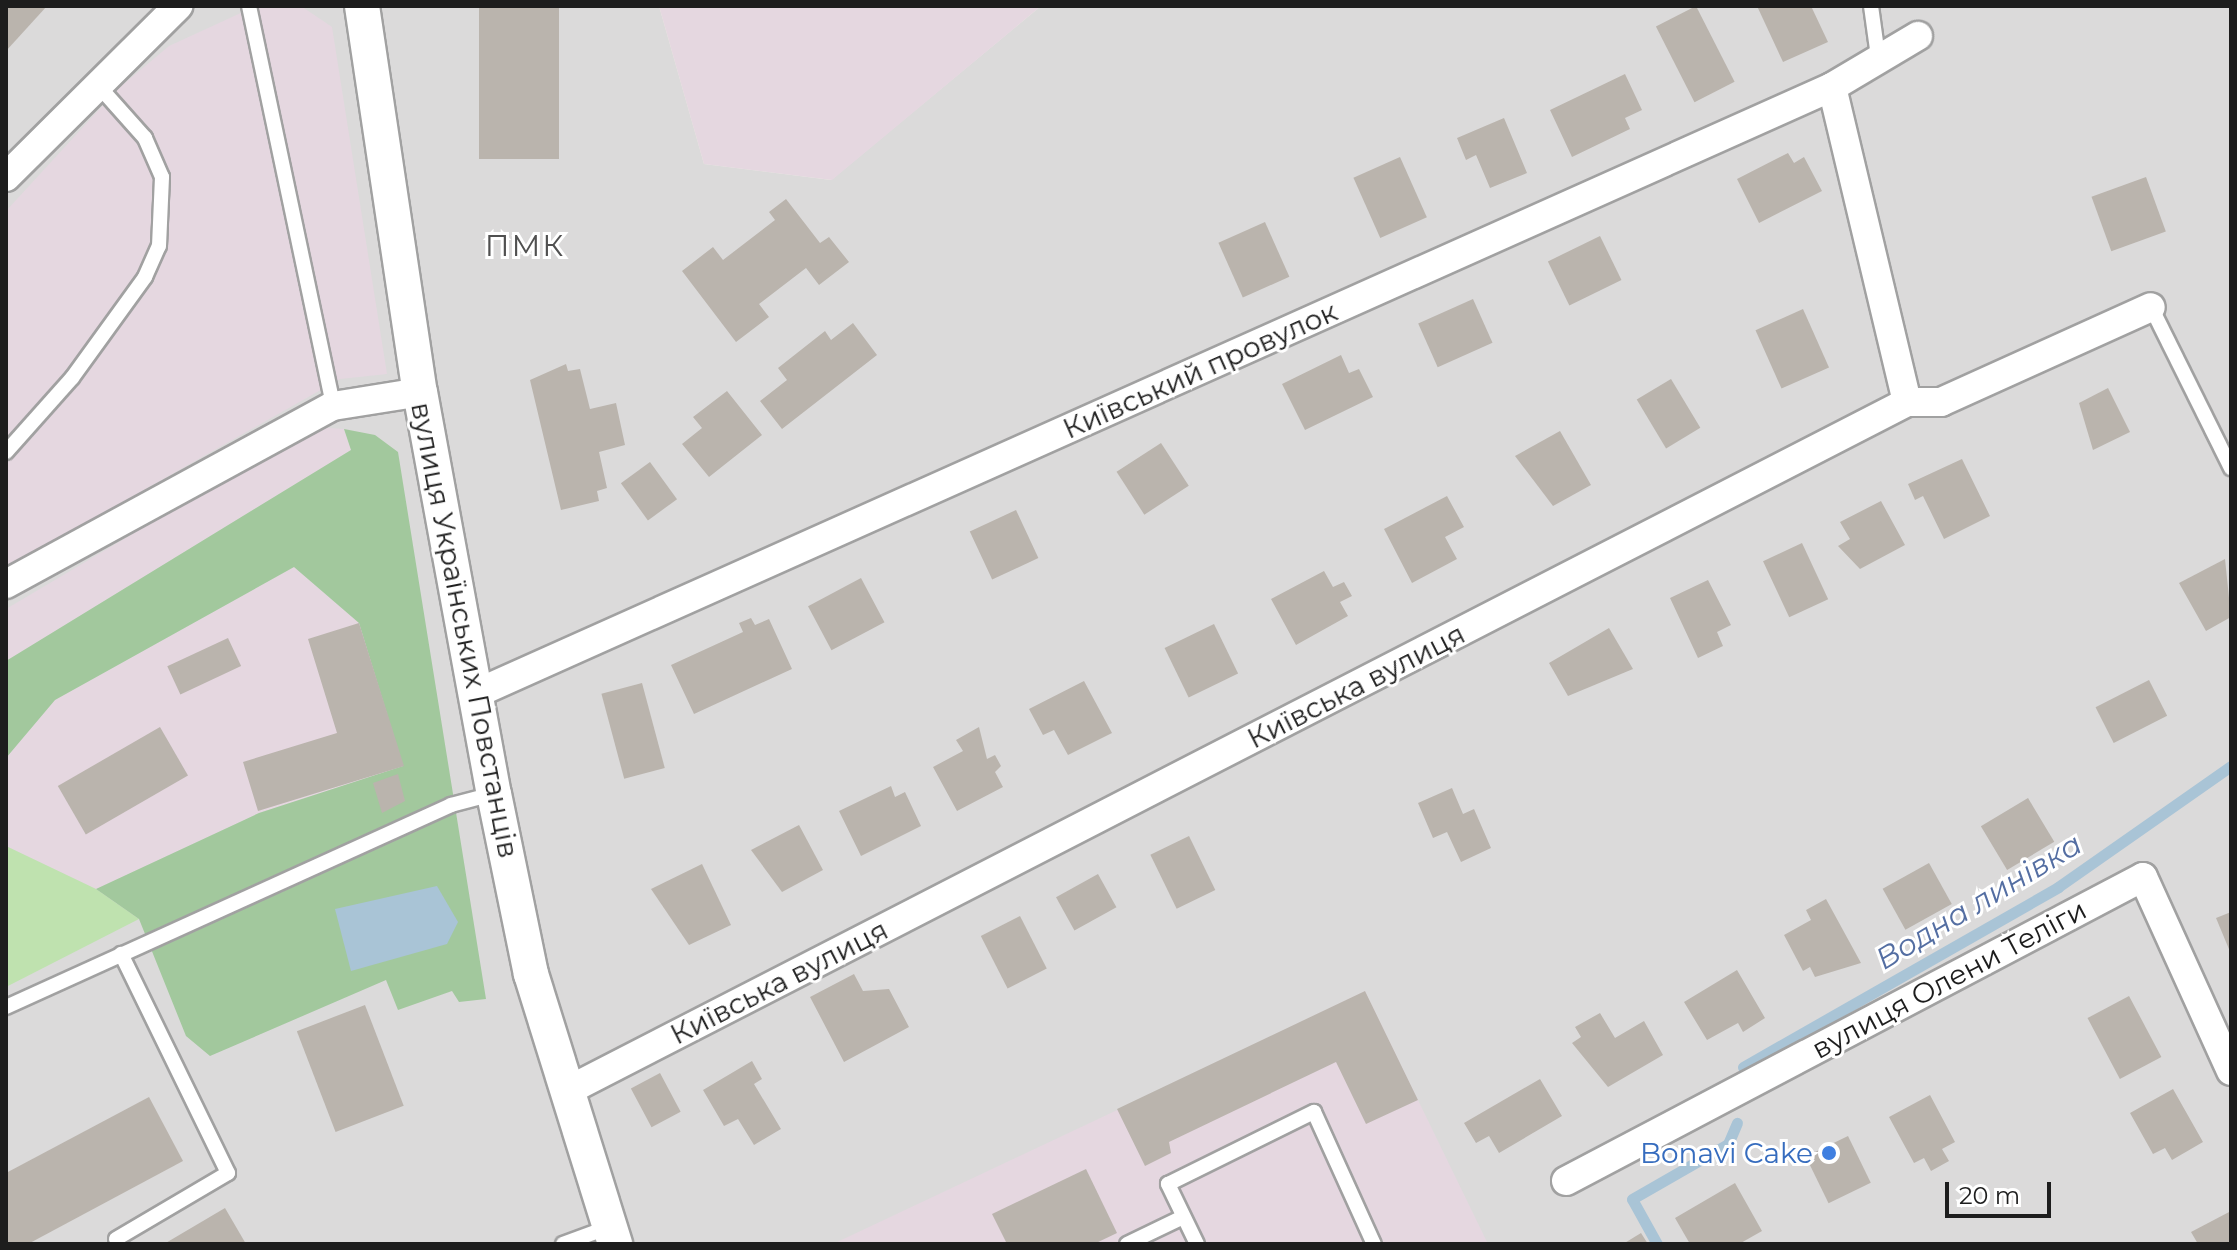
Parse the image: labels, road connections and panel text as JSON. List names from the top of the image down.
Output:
{
  "streets": {
    "street": [
      "Київський провулок",
      "вулиця Українських Повстанців",
      "Київська вулиця",
      "вулиця Олени Теліги"
    ]
  },
  "crossings": [
    ["Київський провулок", "вулиця Українських Повстанців"],
    ["вулиця Українських Повстанців", "Київська вулиця"]
  ],
  "districts": ["ПМК"],
  "water": ["Водна линівка"],
  "places": ["Bonavi Cake"],
  "scale_bar": "20 m"
}
